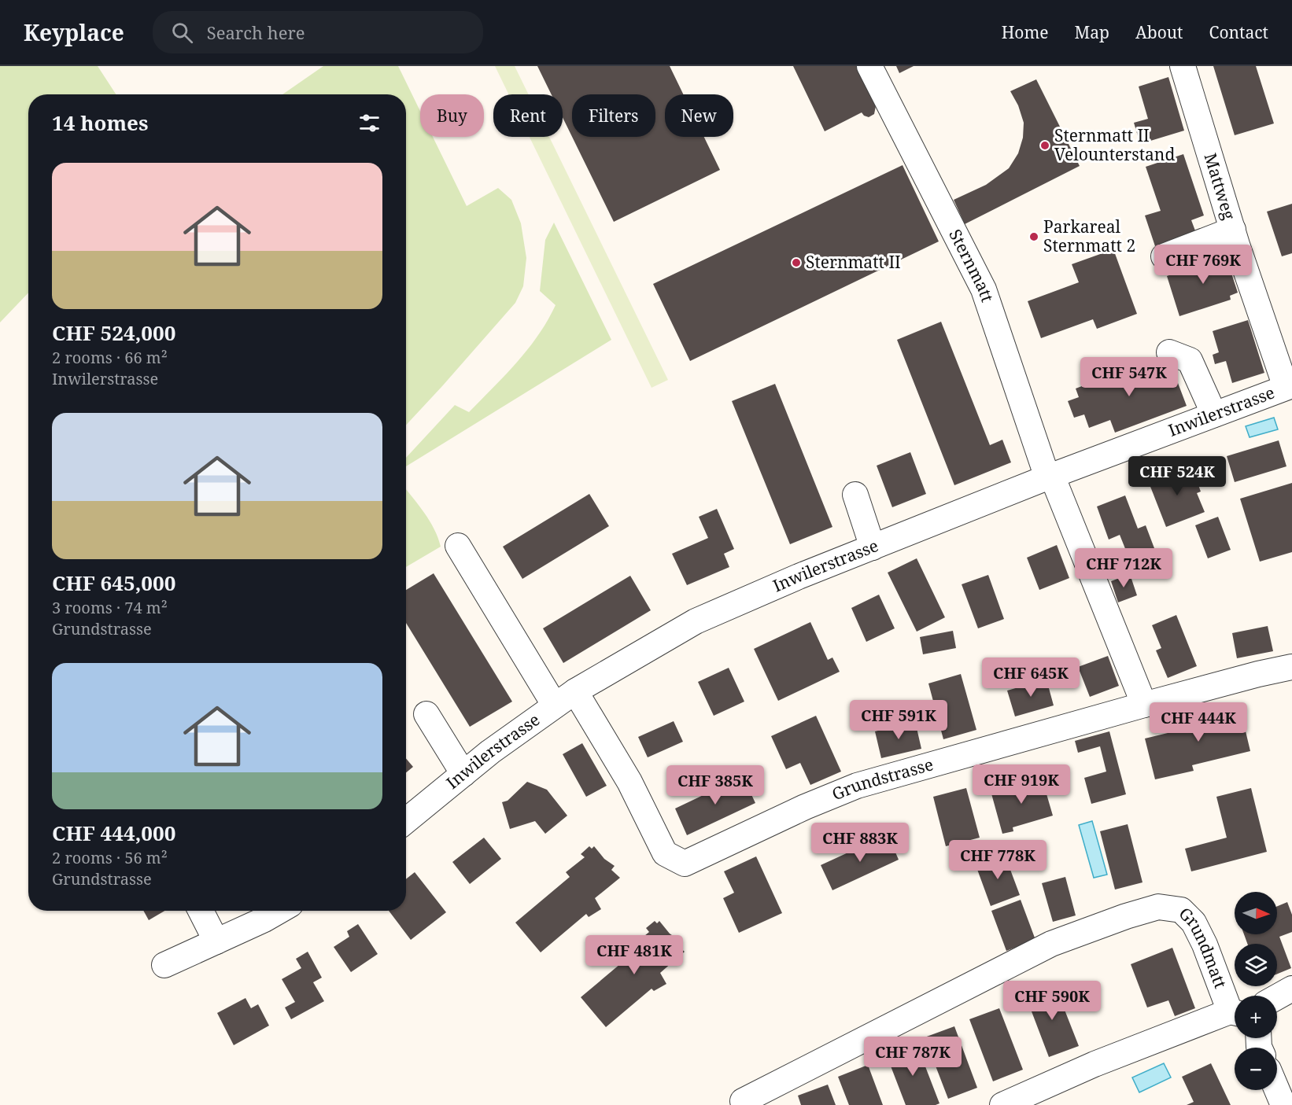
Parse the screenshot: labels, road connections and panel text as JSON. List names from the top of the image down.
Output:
{
  "streets": {
    "street": [
      "Mattweg",
      "Sternmatt",
      "Inwilerstrasse",
      "Grundstrasse",
      "Grundmatt"
    ]
  },
  "crossings": [
    ["Mattweg", "Inwilerstrasse"],
    ["Sternmatt", "Inwilerstrasse"],
    ["Inwilerstrasse", "Grundstrasse"]
  ],
  "places": ["Sternmatt II Velounterstand", "Parkareal Sternmatt 2", "Sternmatt II"],
  "north": "right",
  "page": {
    "header": "Keyplace",
    "search": "Search here",
    "nav": [
      "Home",
      "Map",
      "About",
      "Contact"
    ],
    "chip": [
      "Buy",
      "Rent",
      "Filters",
      "New"
    ],
    "heading": "14 homes",
    "list": [
      {
        "name": "CHF 524,000",
        "note": "2 rooms · 66 m² · Inwilerstrasse"
      },
      {
        "name": "CHF 645,000",
        "note": "3 rooms · 74 m² · Grundstrasse"
      },
      {
        "name": "CHF 444,000",
        "note": "2 rooms · 56 m² · Grundstrasse"
      }
    ],
    "price": [
      "CHF 769K",
      "CHF 547K",
      "CHF 524K",
      "CHF 712K",
      "CHF 645K",
      "CHF 591K",
      "CHF 444K",
      "CHF 919K",
      "CHF 385K",
      "CHF 883K",
      "CHF 778K",
      "CHF 481K",
      "CHF 590K",
      "CHF 787K"
    ],
    "map_buttons": ["+", "−"]
  }
}
